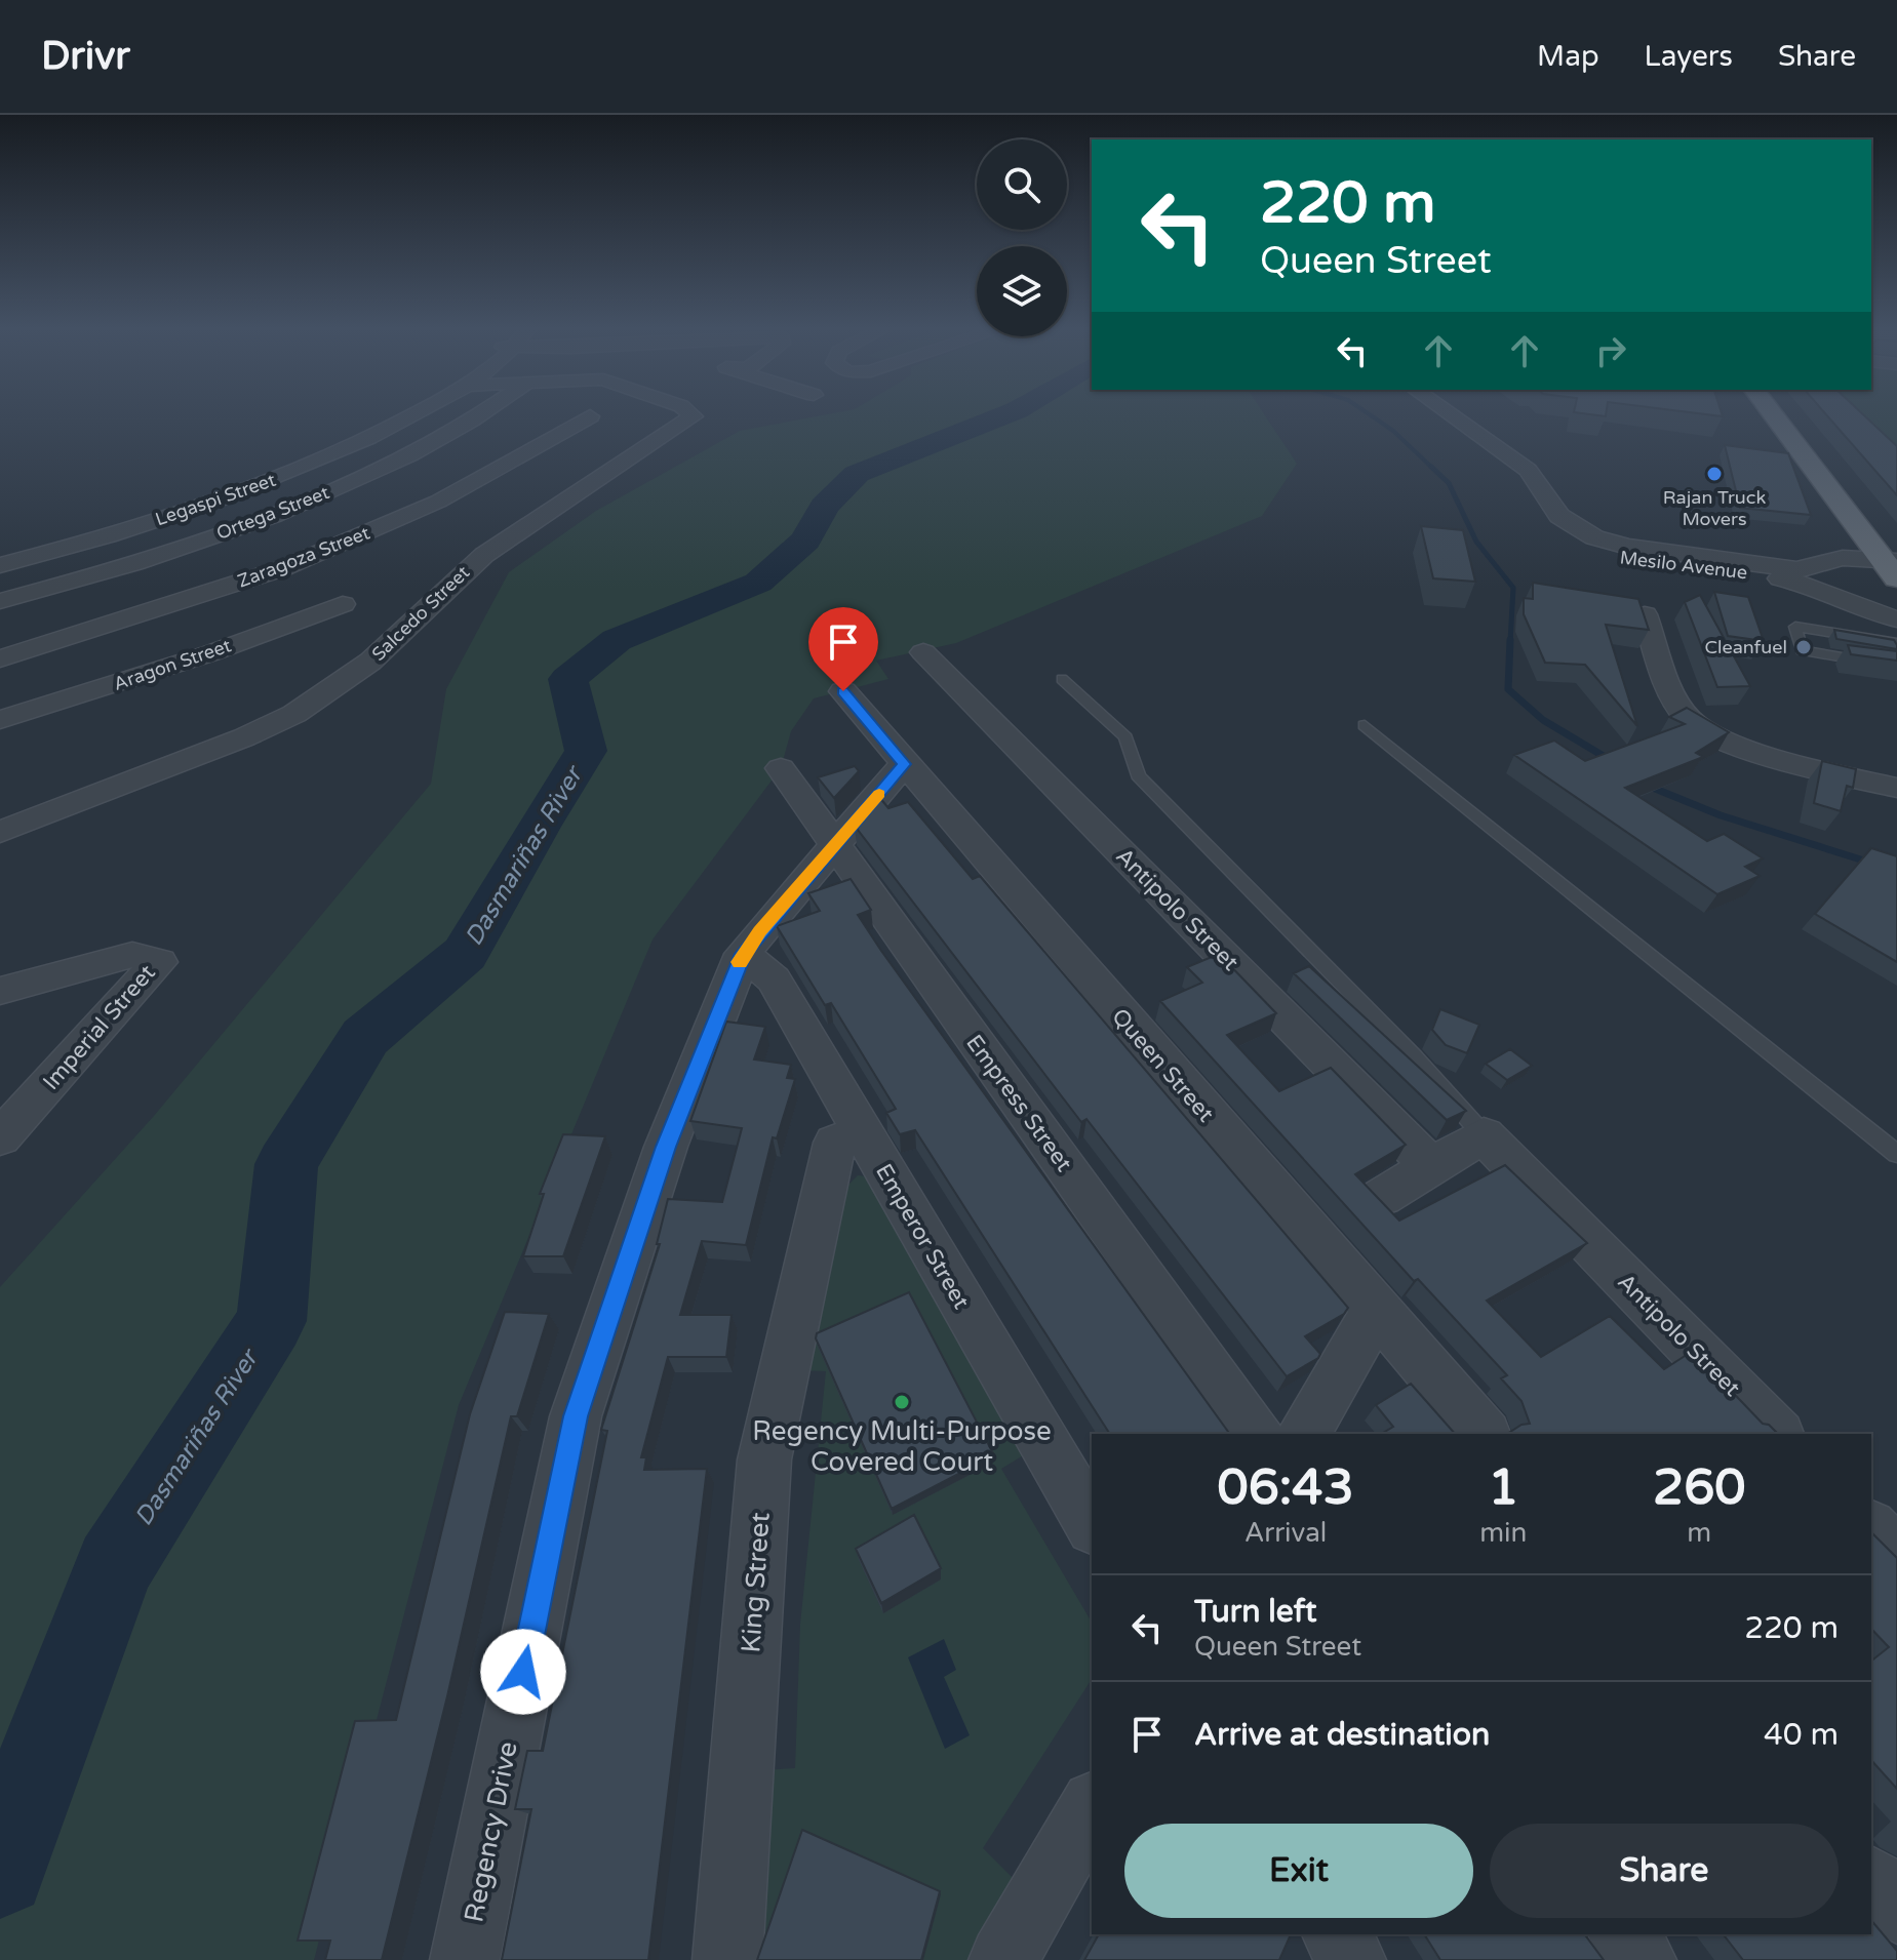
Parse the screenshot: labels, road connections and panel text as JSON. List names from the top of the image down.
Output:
{
  "streets": {
    "street": [
      "Legaspi Street",
      "Ortega Street",
      "Zaragoza Street",
      "Mesilo Avenue",
      "Salcedo Street",
      "Aragon Street",
      "Antipolo Street",
      "Imperial Street",
      "Queen Street",
      "Empress Street",
      "Emperor Street",
      "King Street",
      "Regency Drive"
    ]
  },
  "crossings": [
    ["Queen Street", "Regency Drive"],
    ["Empress Street", "Regency Drive"],
    ["Emperor Street", "King Street"],
    ["Emperor Street", "Regency Drive"]
  ],
  "water": ["Dasmariñas River"],
  "places": ["Rajan Truck Movers", "Cleanfuel", "Regency Multi-Purpose Covered Court"],
  "page": {
    "header": "Drivr",
    "nav": ["Map", "Layers", "Share"],
    "turn": ["220 m", "Queen Street"],
    "eta": [
      "06:43",
      "Arrival",
      "1",
      "min",
      "260",
      "m"
    ],
    "list": [
      {
        "name": "Turn left",
        "note": "Queen Street",
        "value": "220 m"
      },
      {
        "name": "Arrive at destination",
        "value": "40 m"
      }
    ],
    "buttons": ["Exit", "Share"]
  }
}
